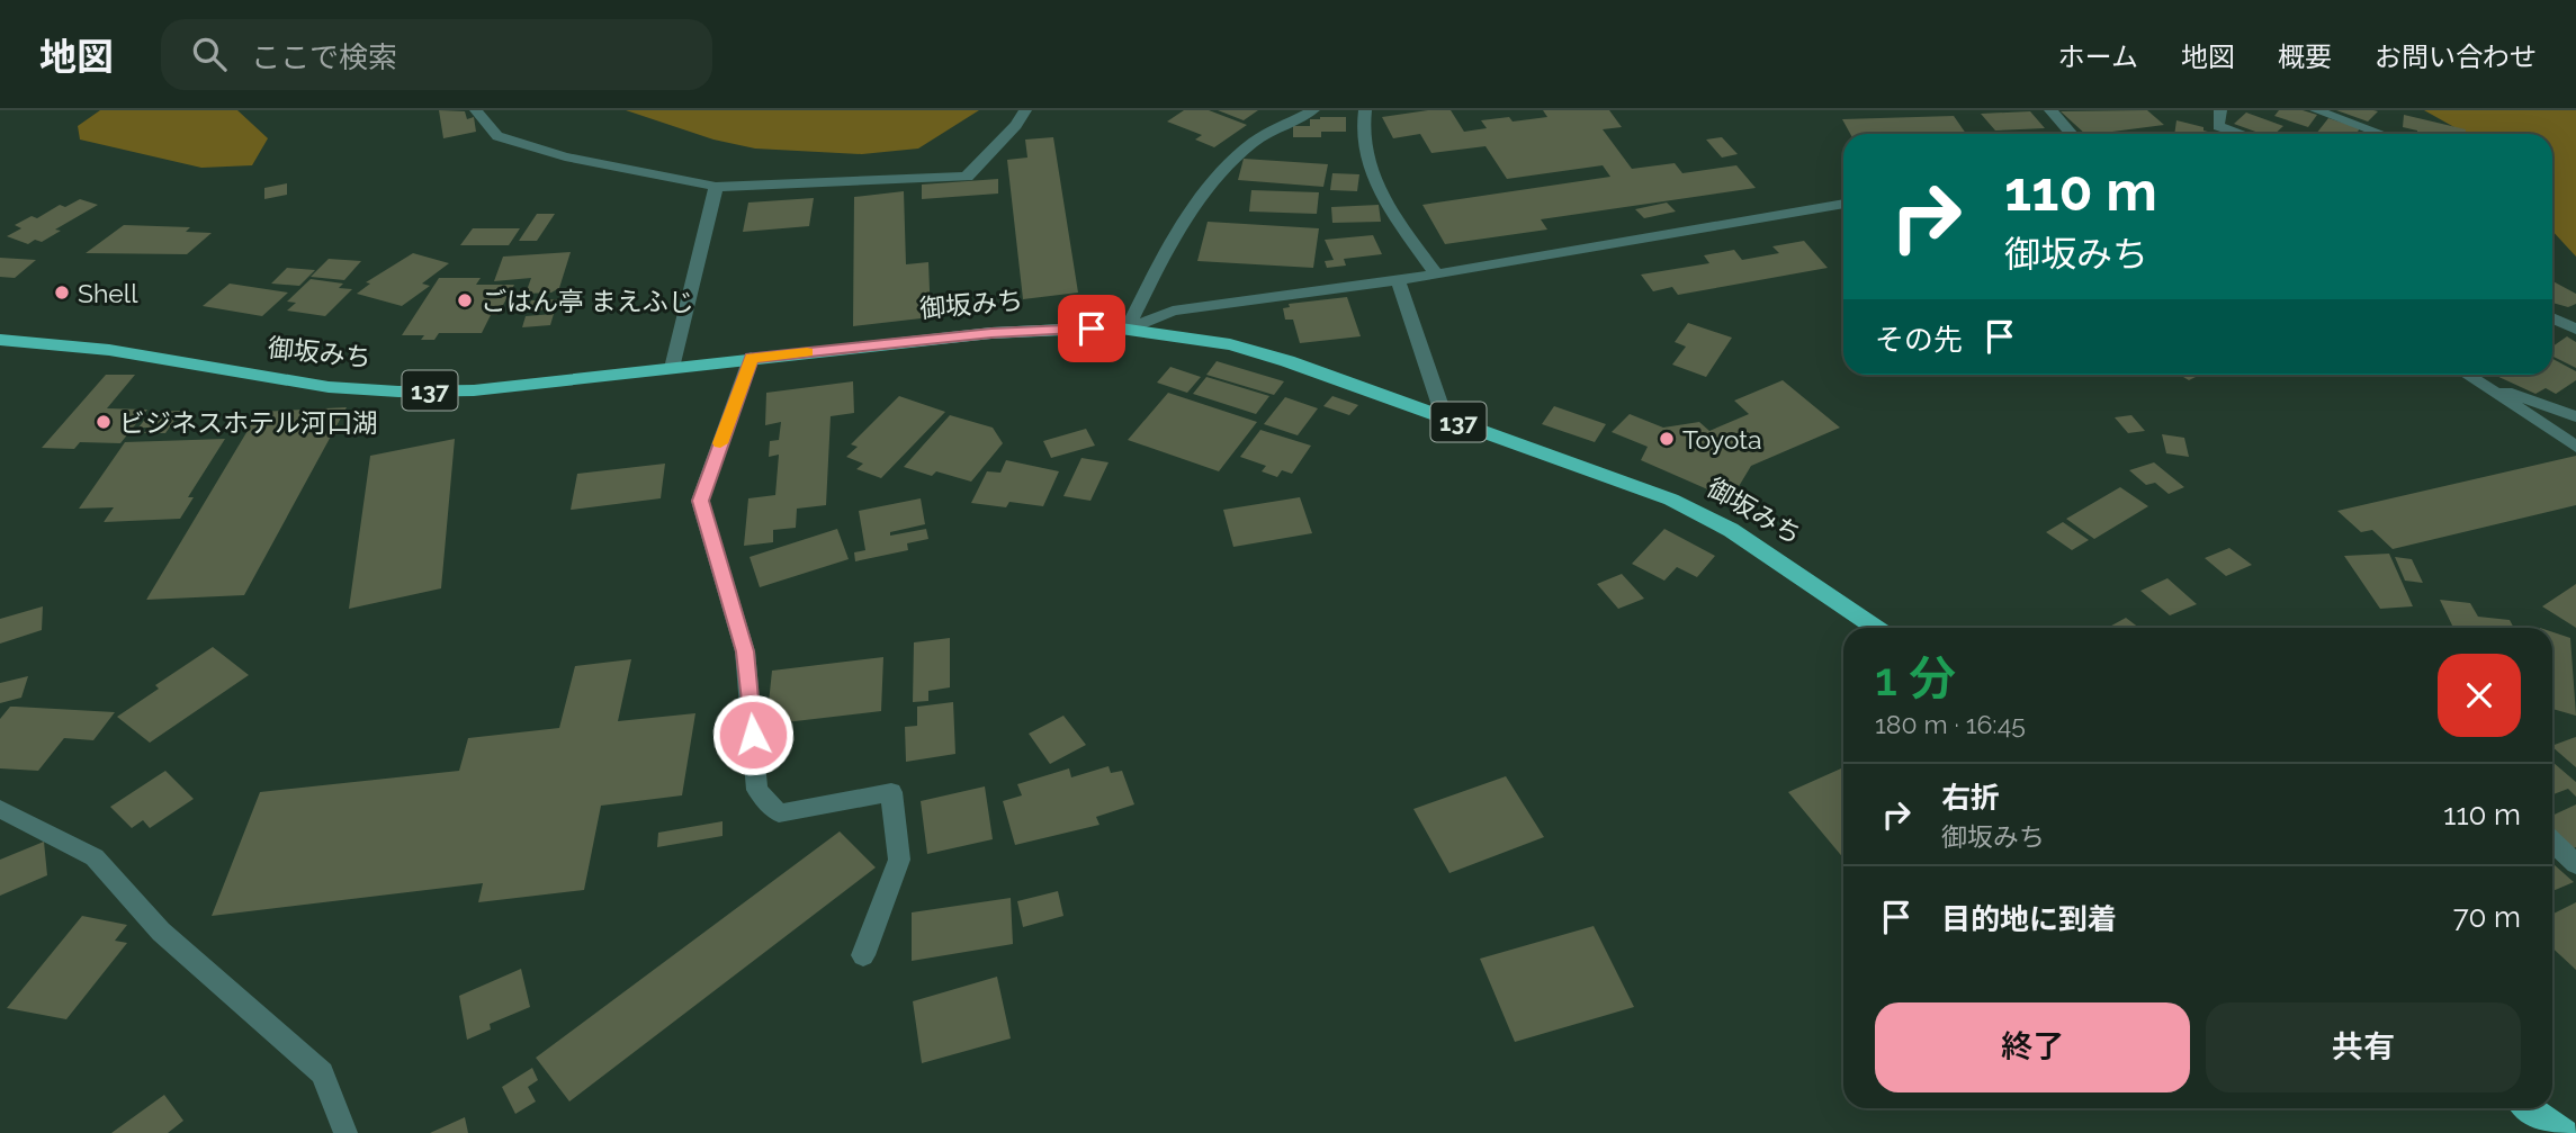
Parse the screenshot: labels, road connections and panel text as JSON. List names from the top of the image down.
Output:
{
  "streets": {
    "highway": ["御坂みち", "137"]
  },
  "places": [
    "Shell",
    "ごはん亭 まえふじ",
    "ビジネスホテル河口湖",
    "Toyota"
  ],
  "page": {
    "header": "地図",
    "search": "ここで検索",
    "nav": [
      "ホーム",
      "地図",
      "概要",
      "お問い合わせ"
    ],
    "turn": ["110 m", "御坂みち"],
    "then": "その先",
    "heading": ["1 分", "180 m · 16:45"],
    "list": [
      {
        "name": "右折",
        "note": "御坂みち",
        "value": "110 m"
      },
      {
        "name": "目的地に到着",
        "value": "70 m"
      }
    ],
    "buttons": ["終了", "共有"]
  }
}
